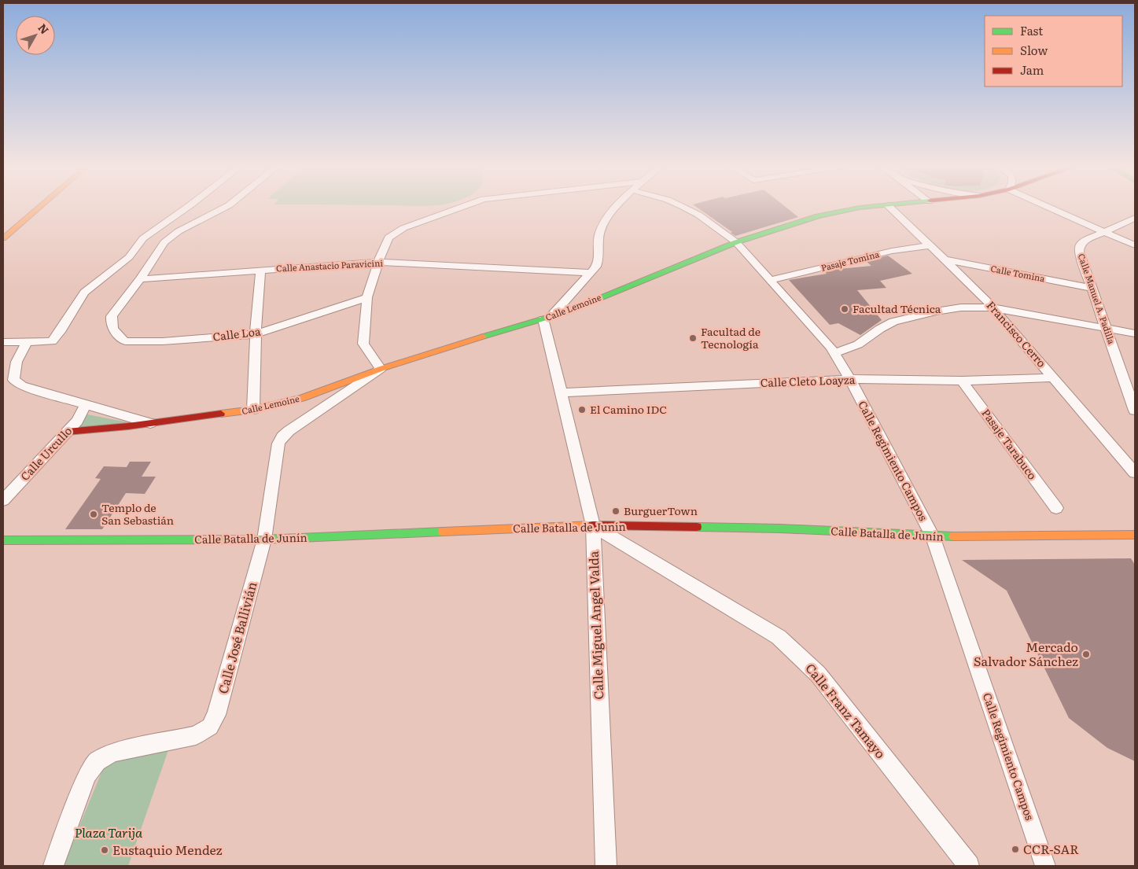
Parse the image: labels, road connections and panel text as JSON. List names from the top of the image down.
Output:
{
  "streets": {
    "main road": ["Calle Lemoine", "Calle Batalla de Junín"],
    "street": [
      "Pasaje Tomina",
      "Calle Anastacio Paravicini",
      "Calle Tomina",
      "Calle Manuel A. Padilla",
      "Calle Loa",
      "Francisco Cerro",
      "Calle Cleto Loayza",
      "Pasaje Tarabuco",
      "Calle Urcullo",
      "Calle Regimiento Campos",
      "Calle Miguel Angel Valda",
      "Calle José Ballivián",
      "Calle Franz Tamayo"
    ]
  },
  "crossings": [
    ["Pasaje Tomina", "Francisco Cerro"],
    ["Pasaje Tomina", "Calle Regimiento Campos"],
    ["Calle Anastacio Paravicini", "Calle Loa"],
    ["Calle Tomina", "Calle Manuel A. Padilla"],
    ["Calle Tomina", "Francisco Cerro"],
    ["Calle Lemoine", "Calle Urcullo"],
    ["Calle Lemoine", "Calle Regimiento Campos"],
    ["Calle Lemoine", "Calle Miguel Angel Valda"],
    ["Calle Lemoine", "Calle José Ballivián"],
    ["Francisco Cerro", "Calle Cleto Loayza"],
    ["Calle Cleto Loayza", "Pasaje Tarabuco"],
    ["Calle Cleto Loayza", "Calle Regimiento Campos"],
    ["Calle Cleto Loayza", "Calle Miguel Angel Valda"],
    ["Calle Regimiento Campos", "Calle Batalla de Junín"],
    ["Calle Batalla de Junín", "Calle Miguel Angel Valda"],
    ["Calle Batalla de Junín", "Calle José Ballivián"],
    ["Calle Batalla de Junín", "Calle Franz Tamayo"],
    ["Calle Miguel Angel Valda", "Calle Franz Tamayo"]
  ],
  "parks": ["Plaza Tarija"],
  "places": [
    "Facultad Técnica",
    "Facultad de Tecnología",
    "El Camino IDC",
    "BurguerTown",
    "Templo de San Sebastián",
    "Mercado Salvador Sánchez",
    "CCR-SAR",
    "Eustaquio Mendez"
  ],
  "legend": ["Fast", "Slow", "Jam"],
  "north": "top right"
}
